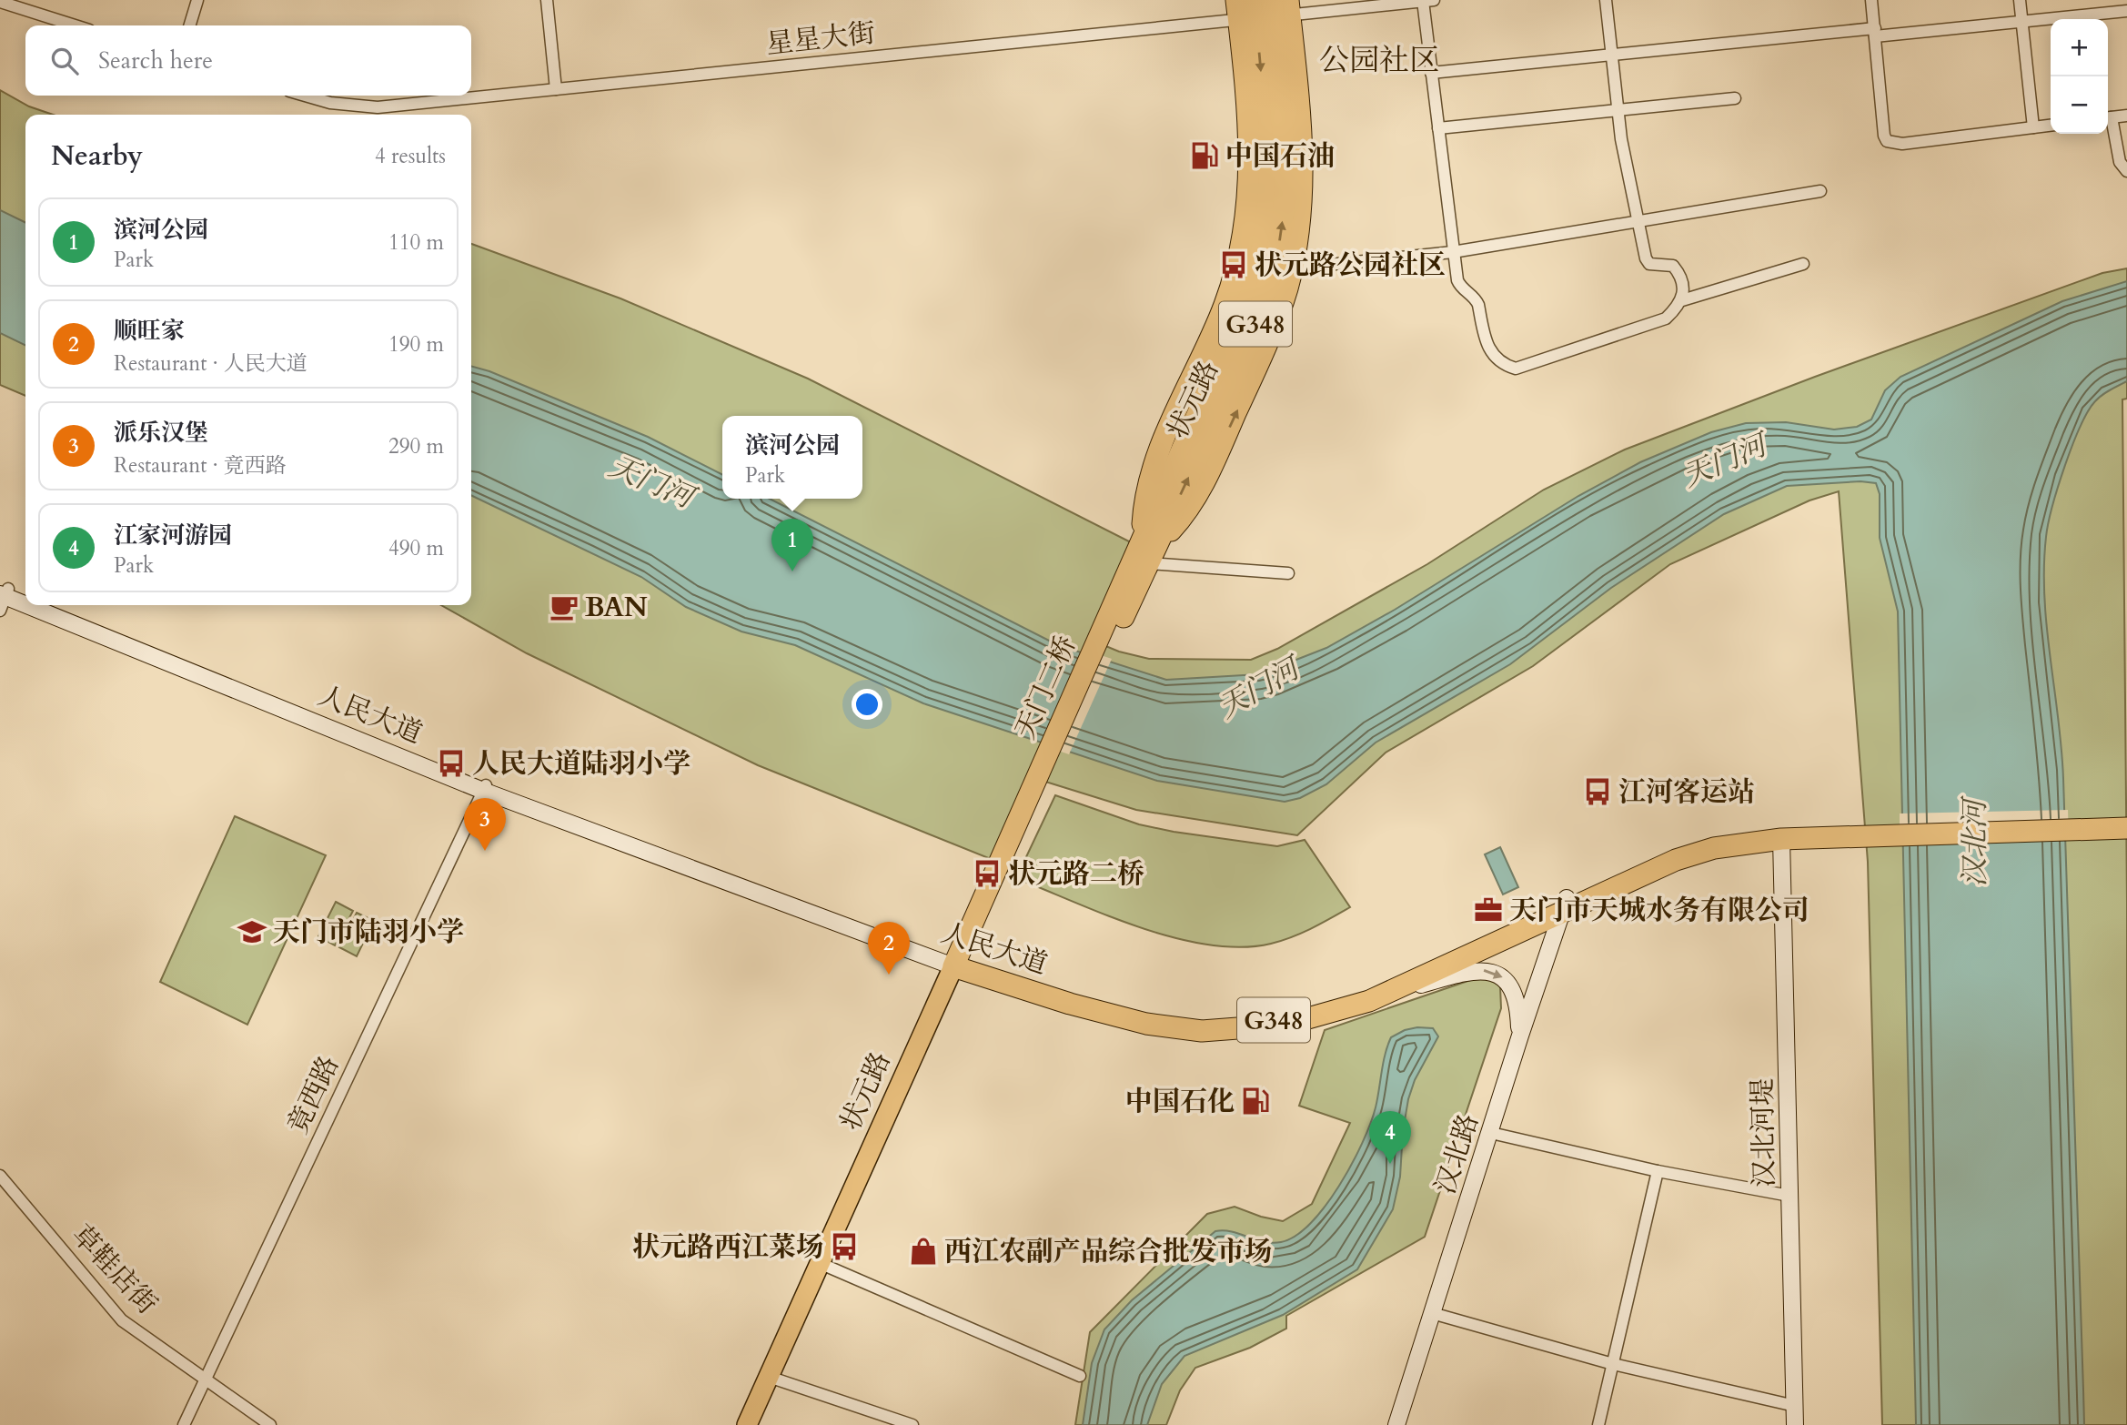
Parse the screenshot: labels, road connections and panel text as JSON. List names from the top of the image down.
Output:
{
  "streets": {
    "highway": [
      "G348",
      "状元路",
      "天门二桥",
      "人民大道"
    ],
    "main road": ["汉北河堤", "汉北路"],
    "street": ["星星大街", "竟西路", "草鞋店街"]
  },
  "crossings": [
    ["星星大街", "状元路"],
    ["G348", "人民大道"],
    ["状元路", "天门二桥"],
    ["状元路", "人民大道"],
    ["人民大道", "竟西路"],
    ["人民大道", "汉北河堤"],
    ["人民大道", "汉北路"],
    ["竟西路", "草鞋店街"]
  ],
  "districts": ["公园社区"],
  "water": ["天门河", "汉北河"],
  "places": {
    "fuel station": ["中国石油", "中国石化"],
    "bus stop": [
      "状元路公园社区",
      "人民大道陆羽小学",
      "江河客运站",
      "状元路二桥",
      "状元路西江菜场"
    ],
    "cafe": ["BAN"],
    "office": ["天门市天城水务有限公司"],
    "school or university": ["天门市陆羽小学"],
    "shop": ["西江农副产品综合批发市场"]
  },
  "page": {
    "map_buttons": ["+", "−"],
    "search": "Search here",
    "heading": ["Nearby", "4 results"],
    "list": [
      {
        "mark": "1",
        "name": "滨河公园",
        "note": "Park",
        "value": "110 m"
      },
      {
        "mark": "2",
        "name": "顺旺家",
        "note": "Restaurant · 人民大道",
        "value": "190 m"
      },
      {
        "mark": "3",
        "name": "派乐汉堡",
        "note": "Restaurant · 竟西路",
        "value": "290 m"
      },
      {
        "mark": "4",
        "name": "江家河游园",
        "note": "Park",
        "value": "490 m"
      }
    ],
    "popup": ["滨河公园", "Park"],
    "pins": [
      "1",
      "3",
      "2",
      "4"
    ]
  }
}
